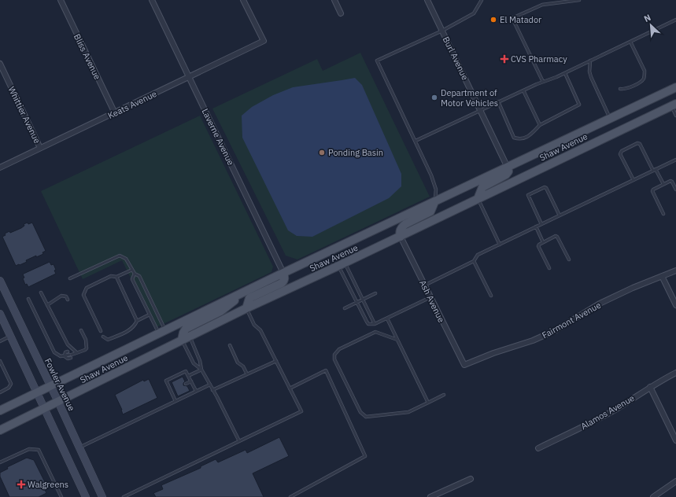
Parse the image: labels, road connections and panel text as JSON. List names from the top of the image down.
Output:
{
  "streets": {
    "main road": ["Shaw Avenue", "Fowler Avenue"],
    "street": [
      "Bliss Avenue",
      "Burl Avenue",
      "Keats Avenue",
      "Whittier Avenue",
      "Laverne Avenue",
      "Ash Avenue",
      "Fairmont Avenue",
      "Alamos Avenue"
    ]
  },
  "crossings": [
    ["Bliss Avenue", "Keats Avenue"],
    ["Burl Avenue", "Shaw Avenue"],
    ["Keats Avenue", "Whittier Avenue"],
    ["Keats Avenue", "Laverne Avenue"],
    ["Laverne Avenue", "Shaw Avenue"],
    ["Shaw Avenue", "Ash Avenue"],
    ["Shaw Avenue", "Fowler Avenue"],
    ["Ash Avenue", "Fairmont Avenue"]
  ],
  "places": {
    "other": ["El Matador", "Department of Motor Vehicles", "Ponding Basin"],
    "health": ["CVS Pharmacy", "Walgreens"]
  },
  "north": "top left"
}
